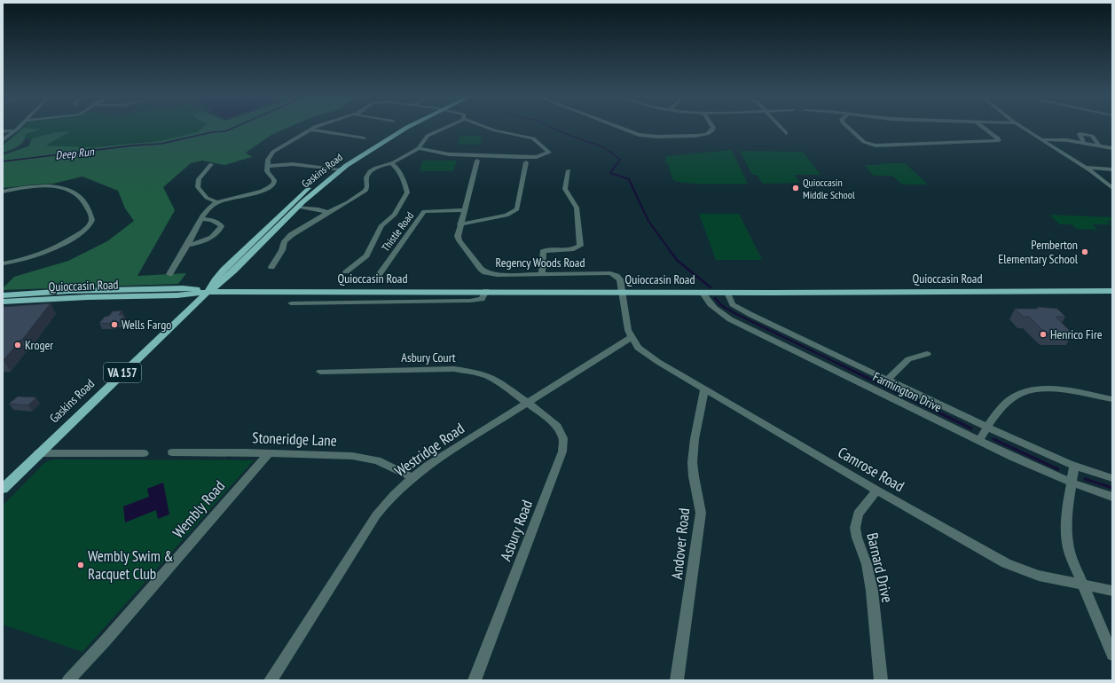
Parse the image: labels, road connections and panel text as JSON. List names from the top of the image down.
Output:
{
  "streets": {
    "main road": ["Gaskins Road", "Quioccasin Road", "VA 157"],
    "street": [
      "Thistle Road",
      "Regency Woods Road",
      "Asbury Court",
      "Farmington Drive",
      "Stoneridge Lane",
      "Westridge Road",
      "Camrose Road",
      "Wembly Road",
      "Asbury Road",
      "Andover Road",
      "Barnard Drive"
    ]
  },
  "crossings": [
    ["Gaskins Road", "Quioccasin Road"],
    ["Thistle Road", "Regency Woods Road"],
    ["Regency Woods Road", "Quioccasin Road"],
    ["Quioccasin Road", "Farmington Drive"],
    ["Asbury Court", "Westridge Road"],
    ["Asbury Court", "Asbury Road"],
    ["Stoneridge Lane", "Westridge Road"],
    ["Stoneridge Lane", "Wembly Road"],
    ["Westridge Road", "Camrose Road"],
    ["Westridge Road", "Asbury Road"],
    ["Camrose Road", "Andover Road"],
    ["Camrose Road", "Barnard Drive"]
  ],
  "water": ["Deep Run"],
  "places": [
    "Quioccasin Middle School",
    "Pemberton Elementary School",
    "Wells Fargo",
    "Henrico Fire",
    "Kroger",
    "Wembly Swim & Racquet Club"
  ]
}
